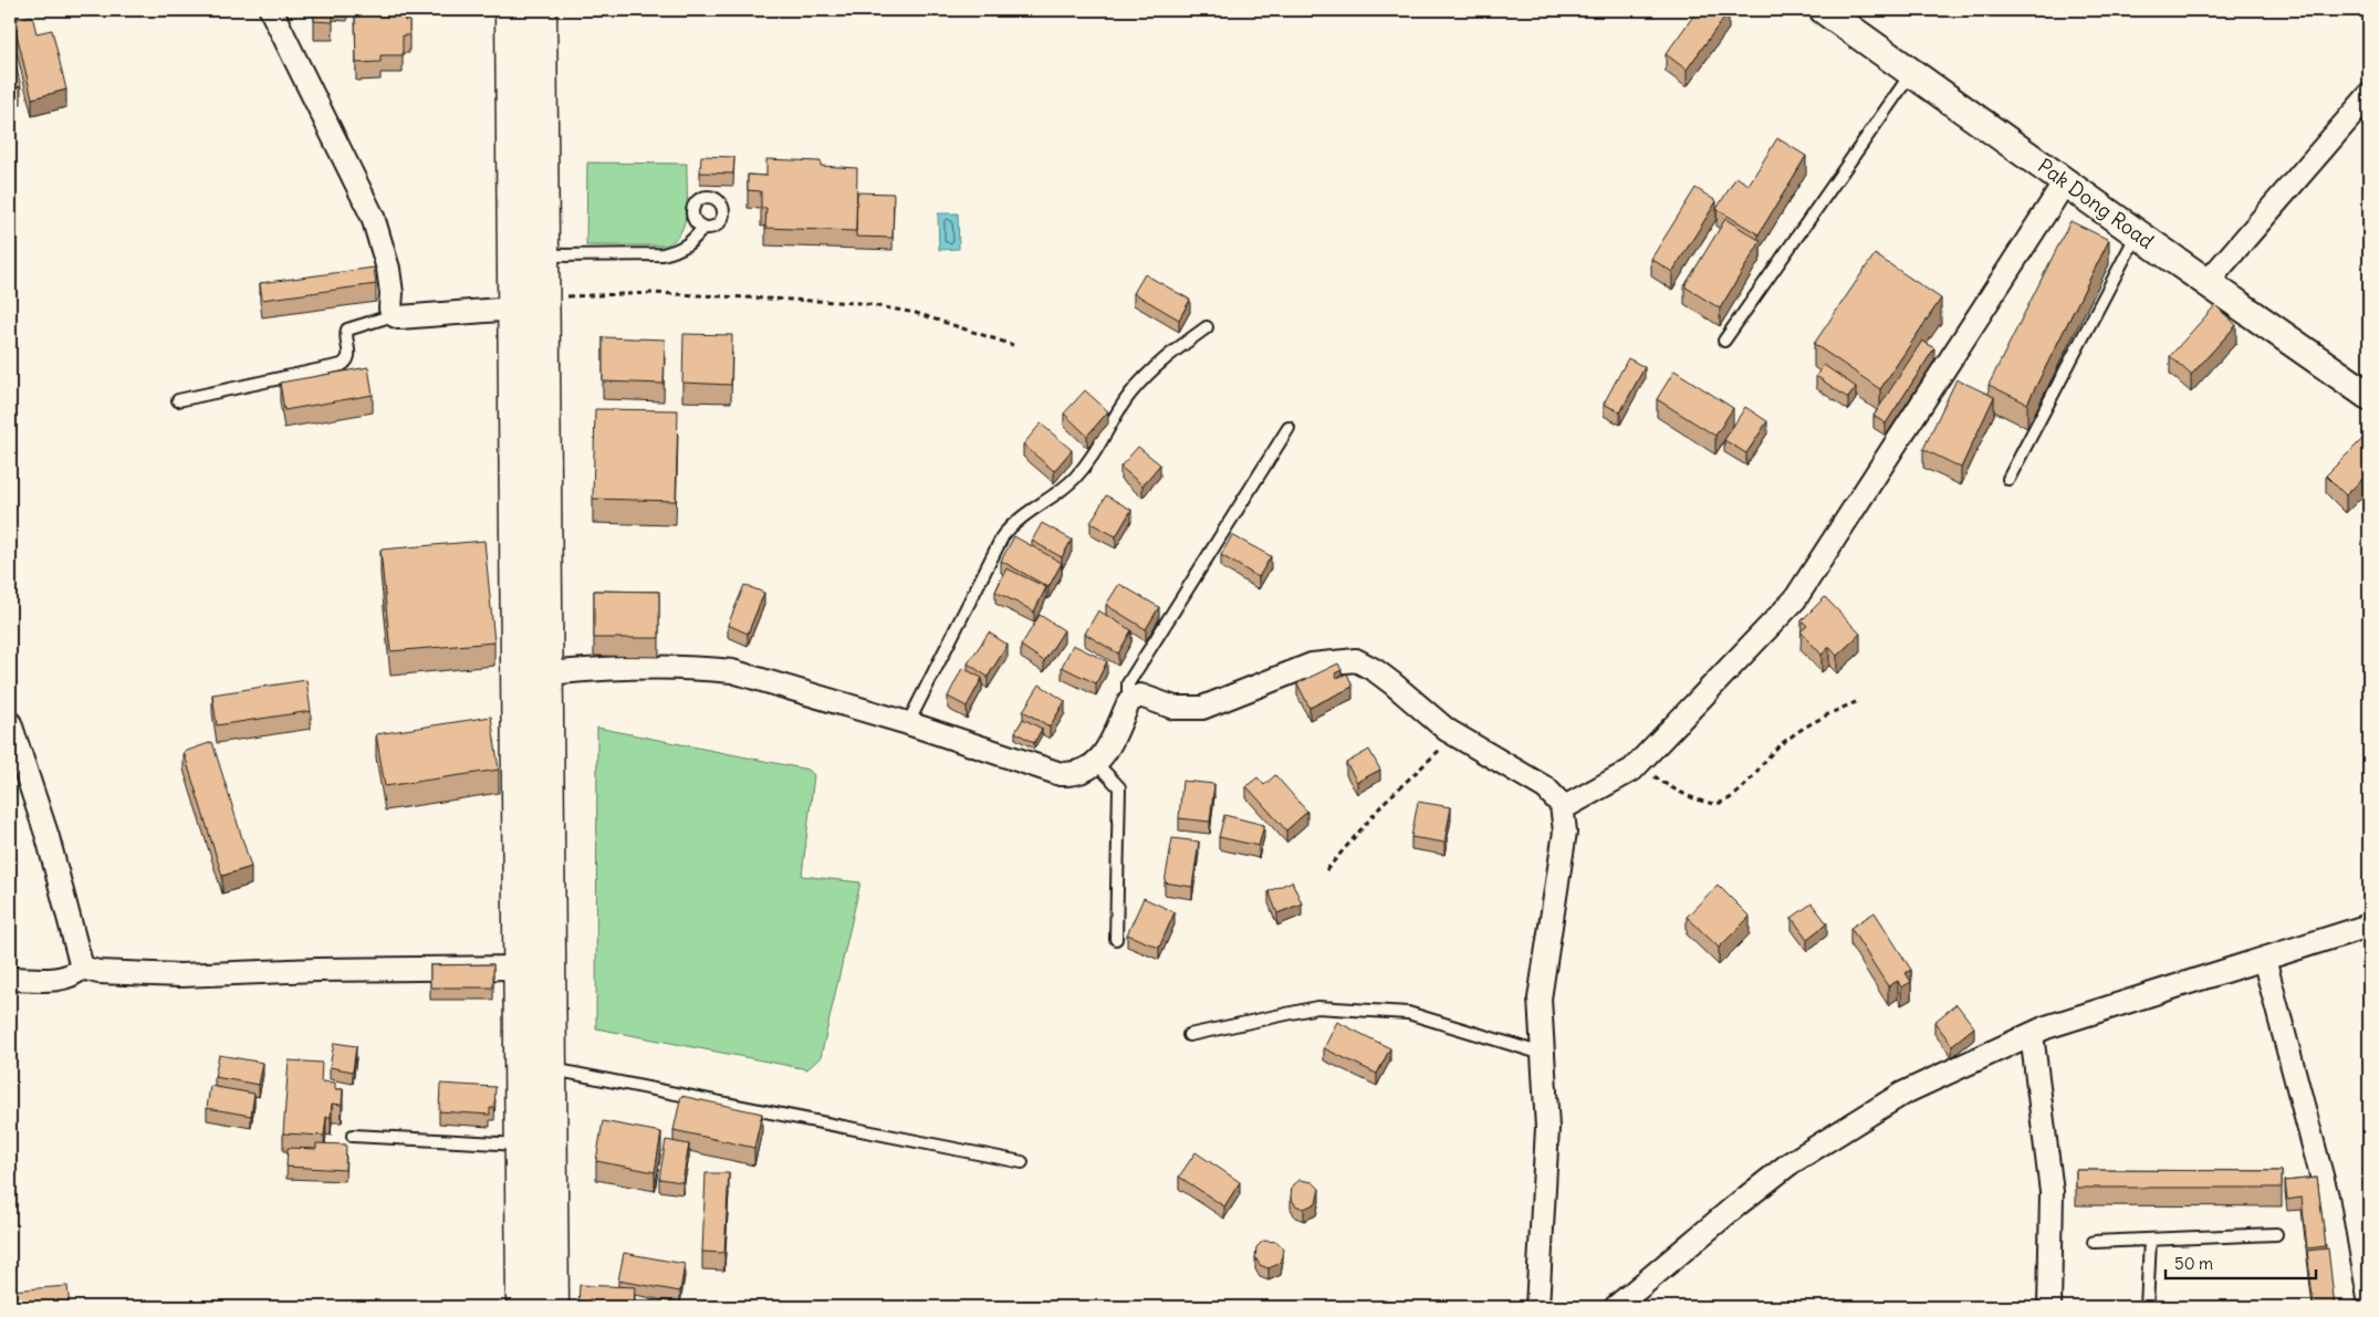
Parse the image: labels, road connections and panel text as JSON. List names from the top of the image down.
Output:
{
  "streets": {
    "street": ["Pak Dong Road"]
  },
  "scale_bar": "50 m"
}
